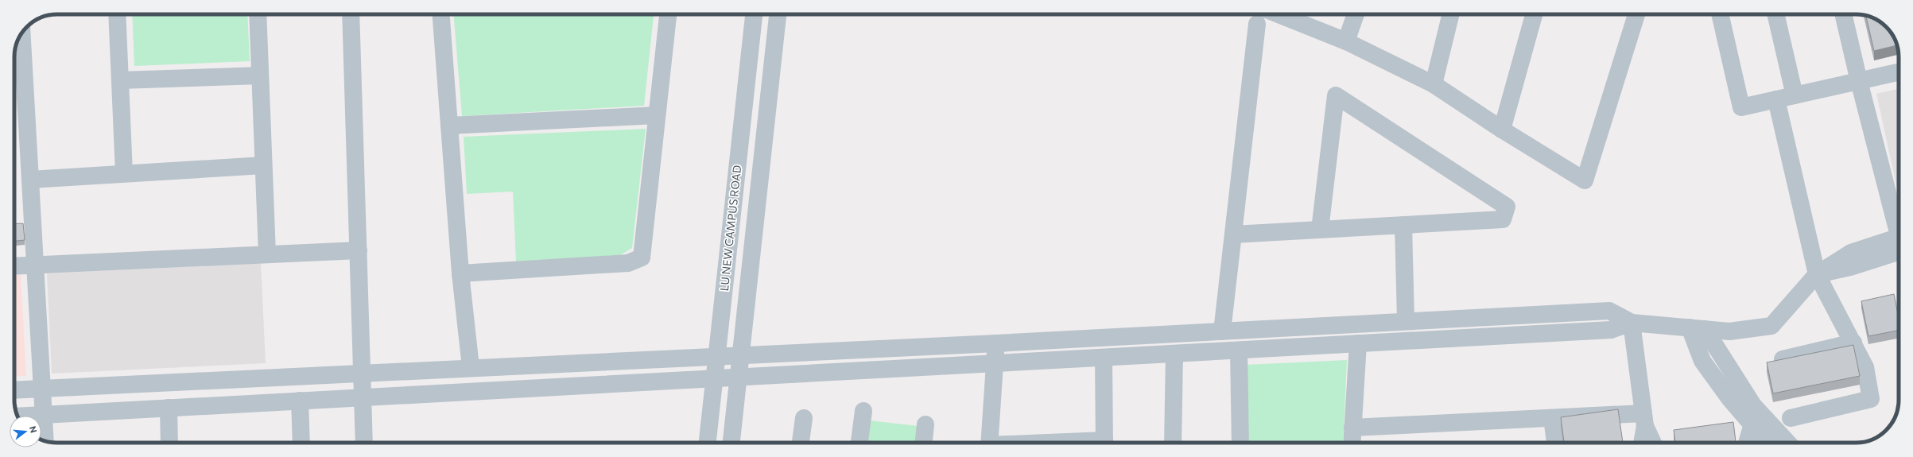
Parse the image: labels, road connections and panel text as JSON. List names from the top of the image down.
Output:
{
  "streets": {
    "street": ["LU NEW CAMPUS ROAD"]
  },
  "north": "right"
}
